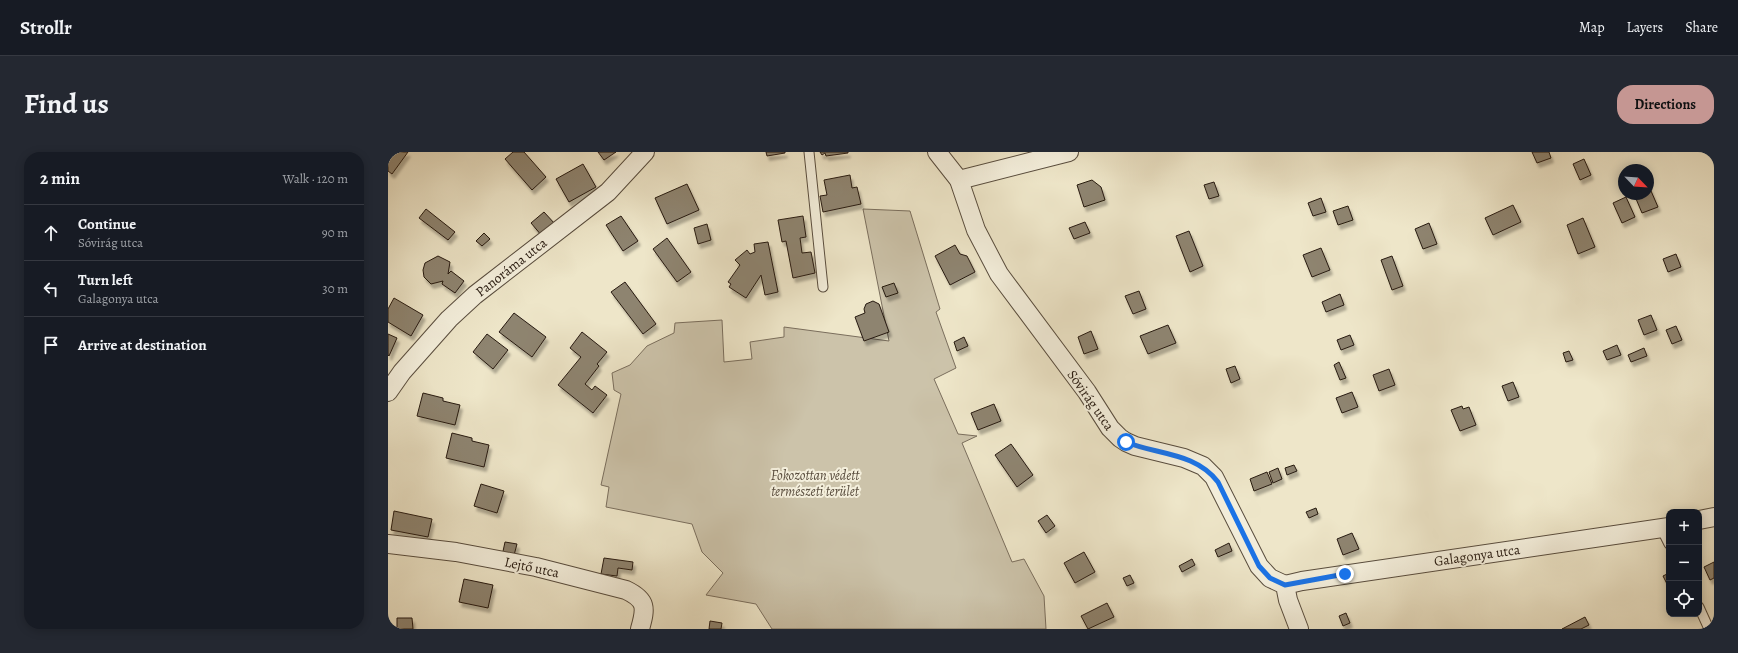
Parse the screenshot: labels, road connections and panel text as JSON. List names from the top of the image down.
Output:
{
  "streets": {
    "street": [
      "Panoráma utca",
      "Sóvirág utca",
      "Galagonya utca",
      "Lejtő utca"
    ]
  },
  "crossings": [
    ["Sóvirág utca", "Galagonya utca"]
  ],
  "parks": ["Fokozottan védett természeti terület"],
  "north": "bottom right",
  "page": {
    "header": "Strollr",
    "nav": ["Map", "Layers", "Share"],
    "title": "Find us",
    "buttons": "Directions",
    "heading": ["2 min", "Walk · 120 m"],
    "list": [
      ["Continue", "Sóvirág utca", "90 m"],
      ["Turn left", "Galagonya utca", "30 m"],
      "Arrive at destination"
    ],
    "map_buttons": ["+", "−"]
  }
}
